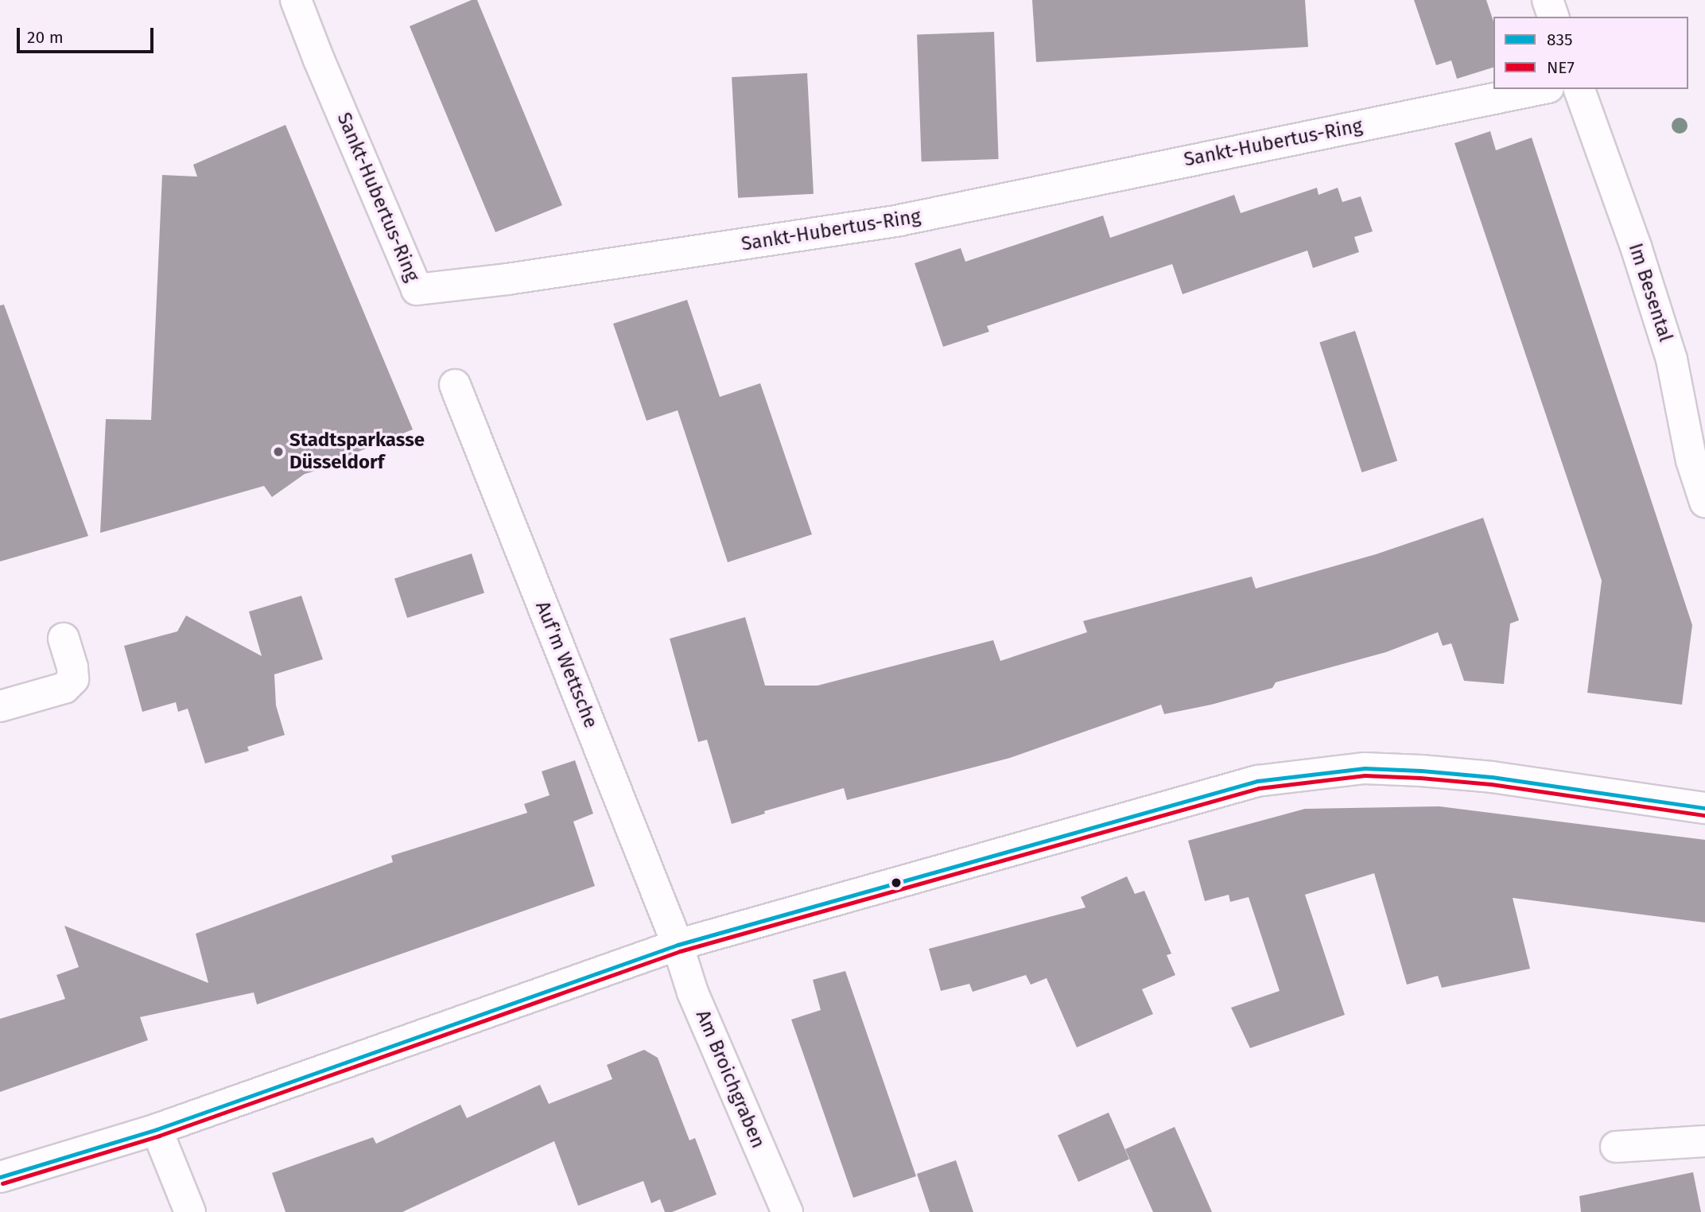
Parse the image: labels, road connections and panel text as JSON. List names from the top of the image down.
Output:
{
  "streets": {
    "street": [
      "Sankt-Hubertus-Ring",
      "Im Besental",
      "Auf'm Wettsche",
      "Am Broichgraben"
    ]
  },
  "crossings": [
    ["Auf'm Wettsche", "Am Broichgraben"]
  ],
  "places": ["Stadtsparkasse Düsseldorf"],
  "lines": ["transit line 835", "transit line NE7"],
  "legend": ["835", "NE7"],
  "scale_bar": "20 m"
}
